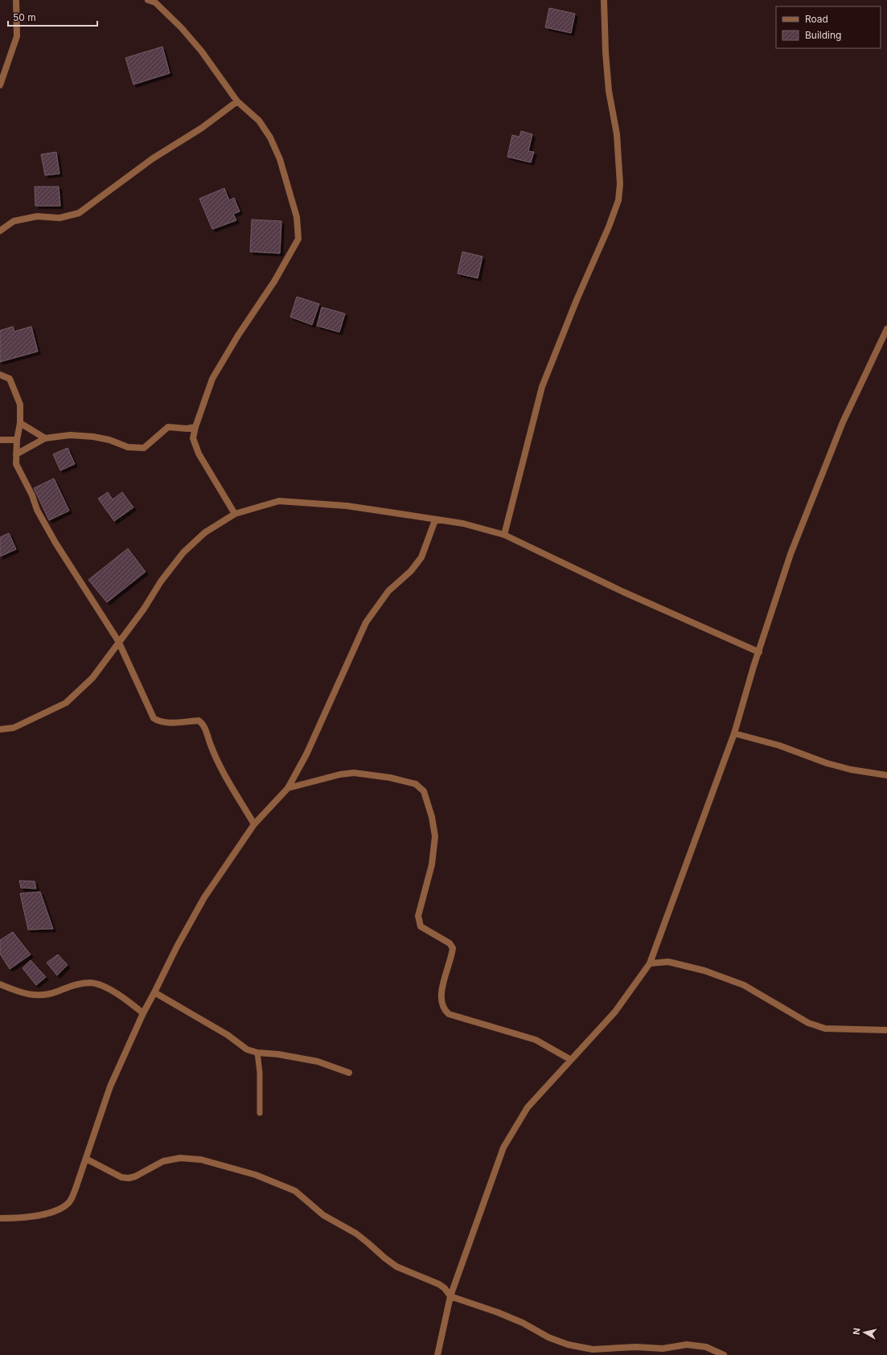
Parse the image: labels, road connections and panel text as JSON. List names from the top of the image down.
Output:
{
  "legend": ["Road", "Building"],
  "scale_bar": "50 m",
  "north": "left"
}
